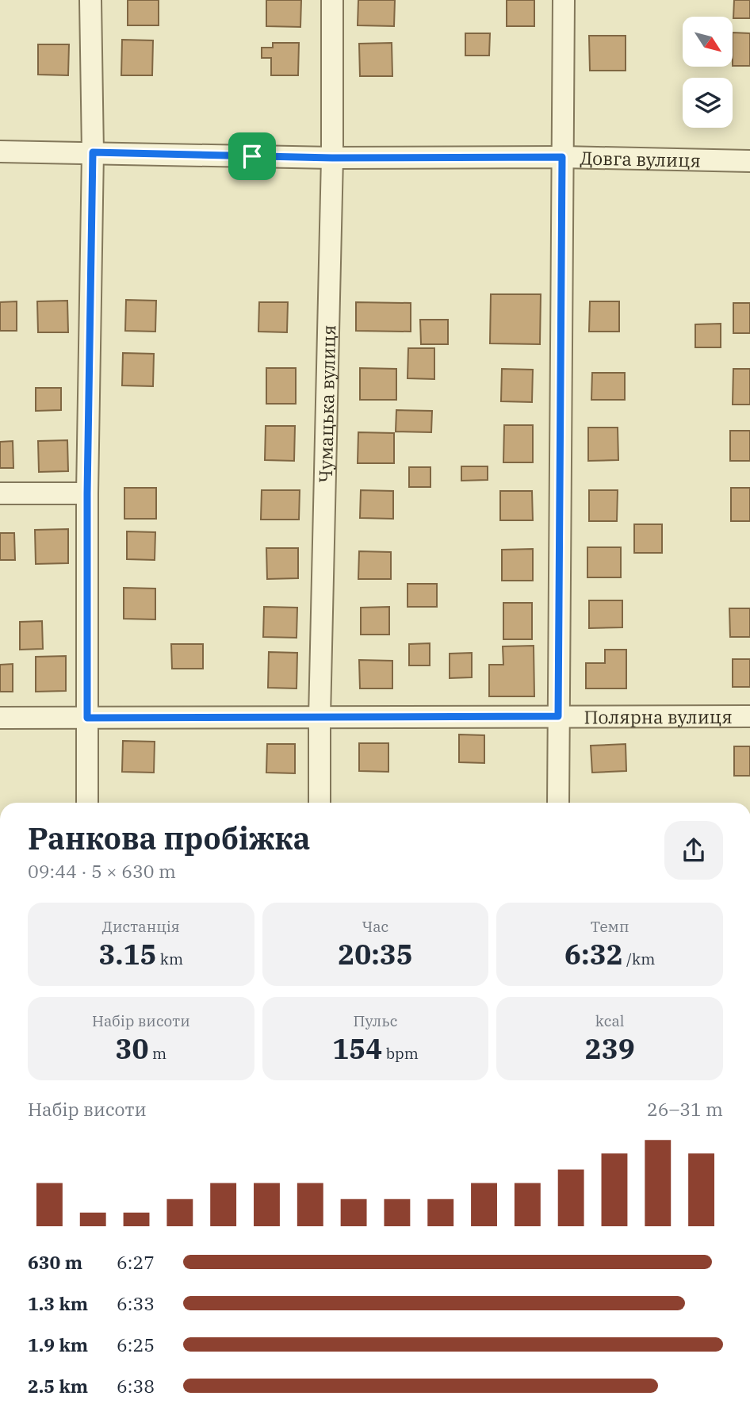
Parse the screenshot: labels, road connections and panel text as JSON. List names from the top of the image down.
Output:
{
  "streets": {
    "street": ["Довга вулиця", "Чумацька вулиця", "Полярна вулиця"]
  },
  "crossings": [
    ["Довга вулиця", "Чумацька вулиця"],
    ["Чумацька вулиця", "Полярна вулиця"]
  ],
  "north": "bottom right",
  "page": {
    "heading": ["Ранкова пробіжка", "09:44 · 5 × 630 m"],
    "stats": [
      ["Дистанція", "3.15 km"],
      ["Час", "20:35"],
      ["Темп", "6:32 /km"],
      ["Набір висоти", "30 m"],
      ["Пульс", "154 bpm"],
      ["kcal", "239"]
    ],
    "chart": ["Набір висоти", "26–31 m"],
    "list": [
      {
        "name": "630 m",
        "note": "6:27"
      },
      {
        "name": "1.3 km",
        "note": "6:33"
      },
      {
        "name": "1.9 km",
        "note": "6:25"
      },
      {
        "name": "2.5 km",
        "note": "6:38"
      }
    ]
  }
}
